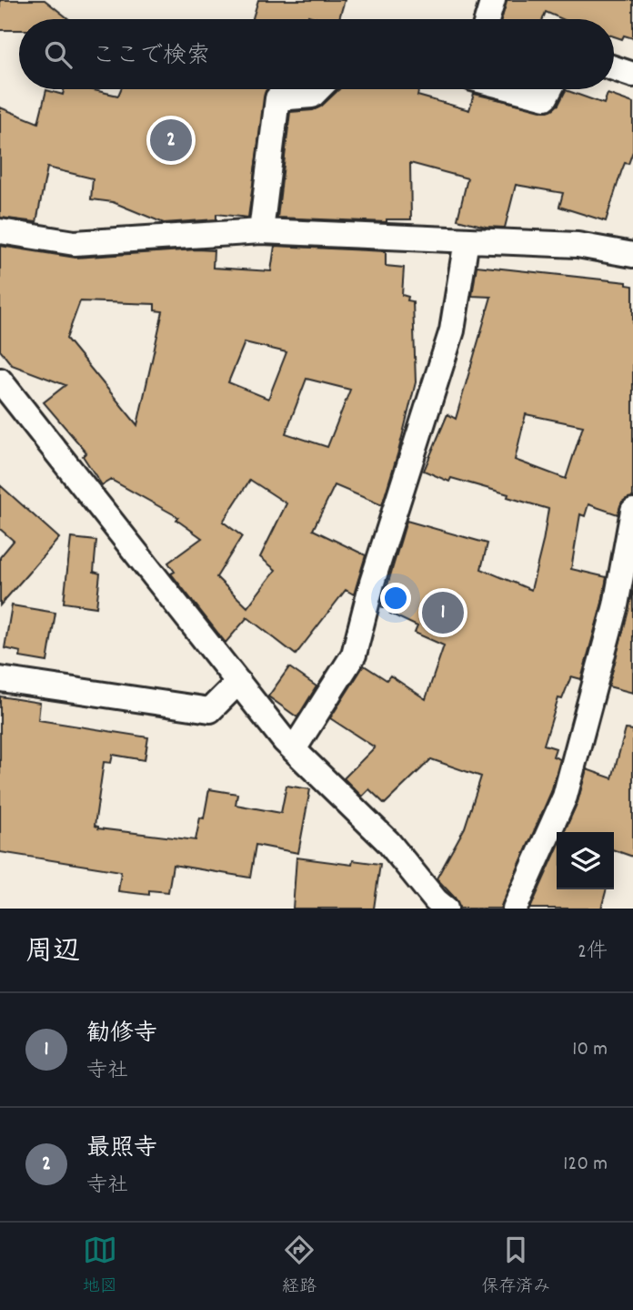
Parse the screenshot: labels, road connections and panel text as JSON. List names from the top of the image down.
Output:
{
  "page": {
    "search": "ここで検索",
    "pins": ["2", "1"],
    "heading": ["周辺", "2件"],
    "list": [
      {
        "mark": "1",
        "name": "勧修寺",
        "note": "寺社",
        "value": "10 m"
      },
      {
        "mark": "2",
        "name": "最照寺",
        "note": "寺社",
        "value": "120 m"
      }
    ],
    "nav": ["地図", "経路", "保存済み"]
  }
}
